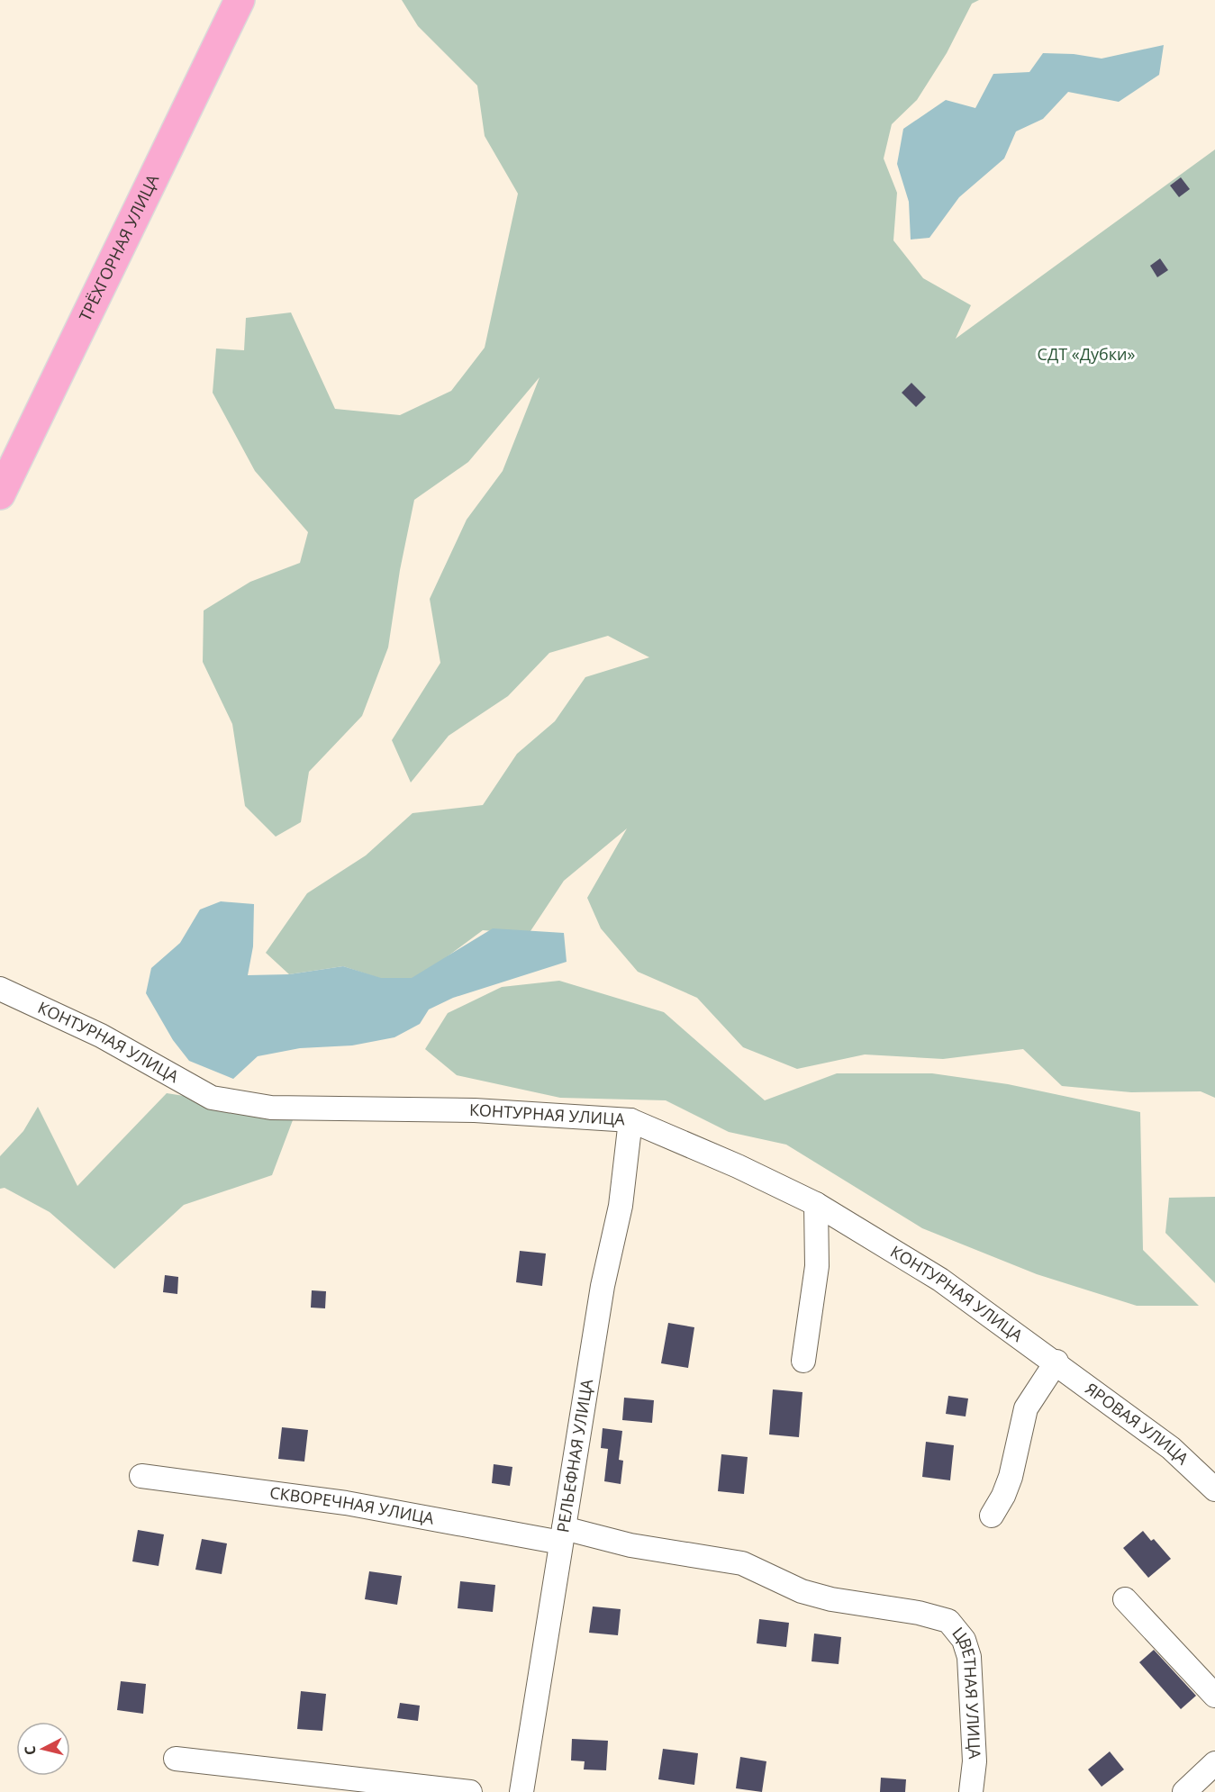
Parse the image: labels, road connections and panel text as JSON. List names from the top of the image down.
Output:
{
  "streets": {
    "highway": ["ТРЁХГОРНАЯ УЛИЦА"],
    "street": [
      "КОНТУРНАЯ УЛИЦА",
      "ЯРОВАЯ УЛИЦА",
      "РЕЛЬЕФНАЯ УЛИЦА",
      "СКВОРЕЧНАЯ УЛИЦА",
      "ЦВЕТНАЯ УЛИЦА"
    ]
  },
  "crossings": [
    ["КОНТУРНАЯ УЛИЦА", "ЯРОВАЯ УЛИЦА"],
    ["КОНТУРНАЯ УЛИЦА", "РЕЛЬЕФНАЯ УЛИЦА"],
    ["РЕЛЬЕФНАЯ УЛИЦА", "СКВОРЕЧНАЯ УЛИЦА"],
    ["СКВОРЕЧНАЯ УЛИЦА", "ЦВЕТНАЯ УЛИЦА"]
  ],
  "parks": ["СДТ «Дубки»"],
  "north": "left"
}
